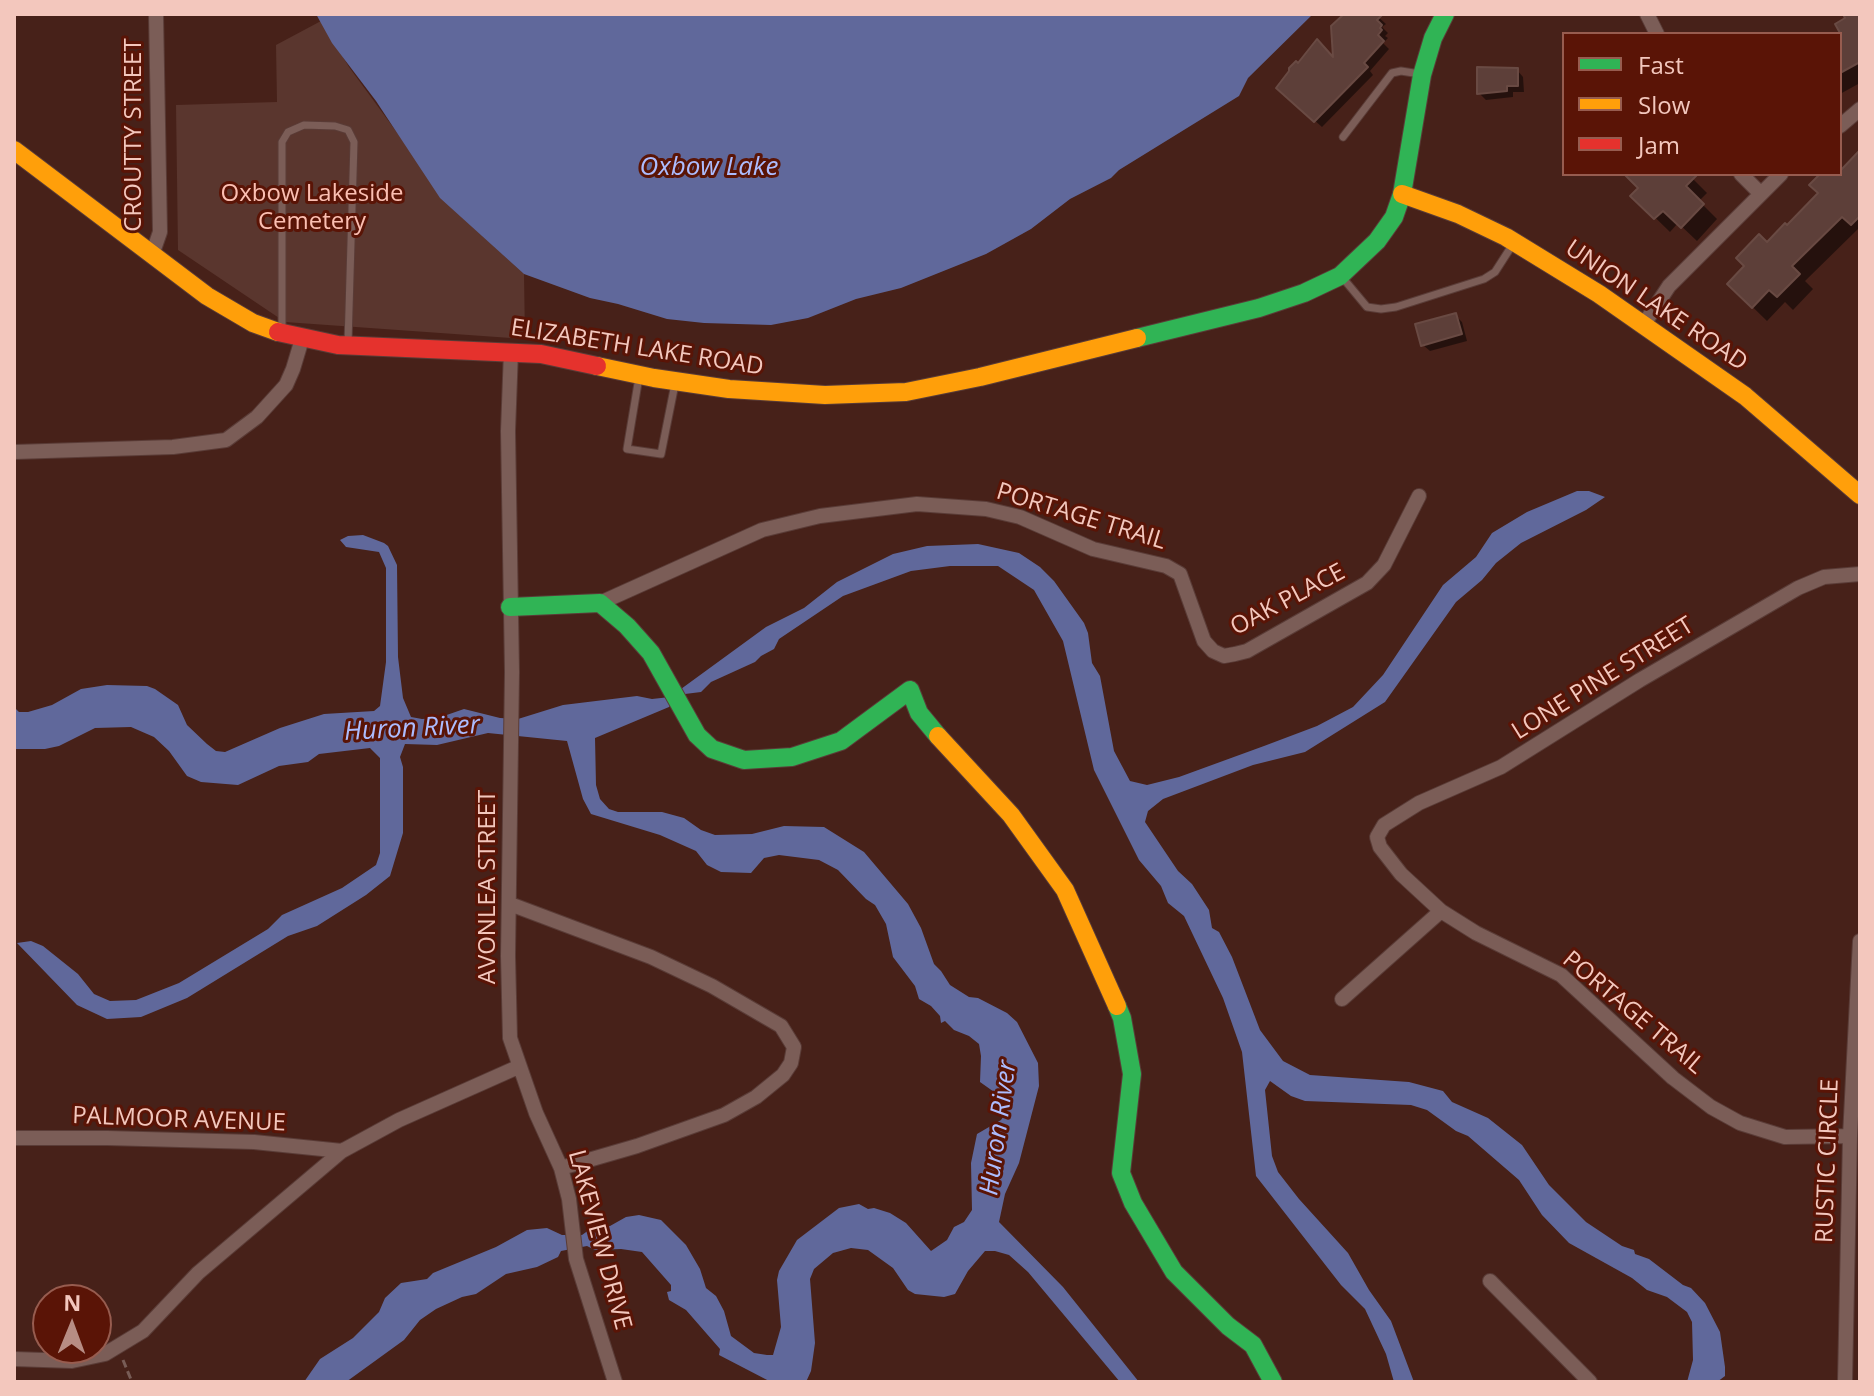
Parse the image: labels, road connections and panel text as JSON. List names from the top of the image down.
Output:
{
  "streets": {
    "street": [
      "CROUTTY STREET",
      "UNION LAKE ROAD",
      "ELIZABETH LAKE ROAD",
      "PORTAGE TRAIL",
      "OAK PLACE",
      "LONE PINE STREET",
      "AVONLEA STREET",
      "PALMOOR AVENUE",
      "RUSTIC CIRCLE",
      "LAKEVIEW DRIVE"
    ]
  },
  "crossings": [
    ["CROUTTY STREET", "ELIZABETH LAKE ROAD"],
    ["UNION LAKE ROAD", "ELIZABETH LAKE ROAD"],
    ["ELIZABETH LAKE ROAD", "AVONLEA STREET"],
    ["PORTAGE TRAIL", "OAK PLACE"],
    ["PORTAGE TRAIL", "LONE PINE STREET"],
    ["PORTAGE TRAIL", "RUSTIC CIRCLE"],
    ["AVONLEA STREET", "LAKEVIEW DRIVE"]
  ],
  "water": ["Oxbow Lake", "Huron River"],
  "parks": ["Oxbow Lakeside Cemetery"],
  "legend": ["Fast", "Slow", "Jam"],
  "north": "top"
}
